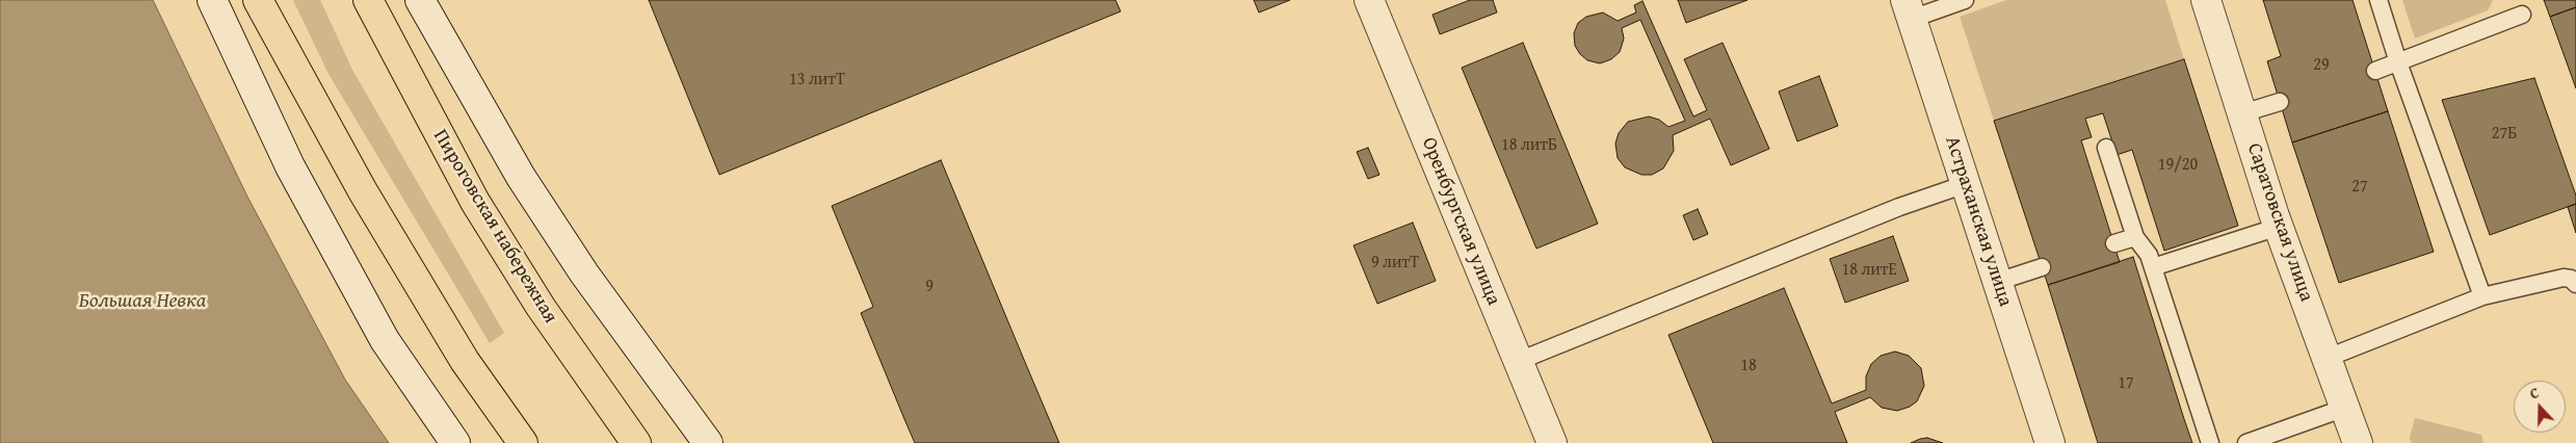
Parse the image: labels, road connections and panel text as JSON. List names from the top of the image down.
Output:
{
  "streets": {
    "main road": ["Пироговская набережная"],
    "street": ["Оренбургская улица", "Астраханская улица", "Саратовская улица"]
  },
  "water": ["Большая Невка"],
  "house_numbers": [
    "29",
    "13 литТ",
    "27Б",
    "18 литБ",
    "19/20",
    "27",
    "9 литТ",
    "18 литЕ",
    "9",
    "18",
    "17"
  ],
  "north": "top"
}
